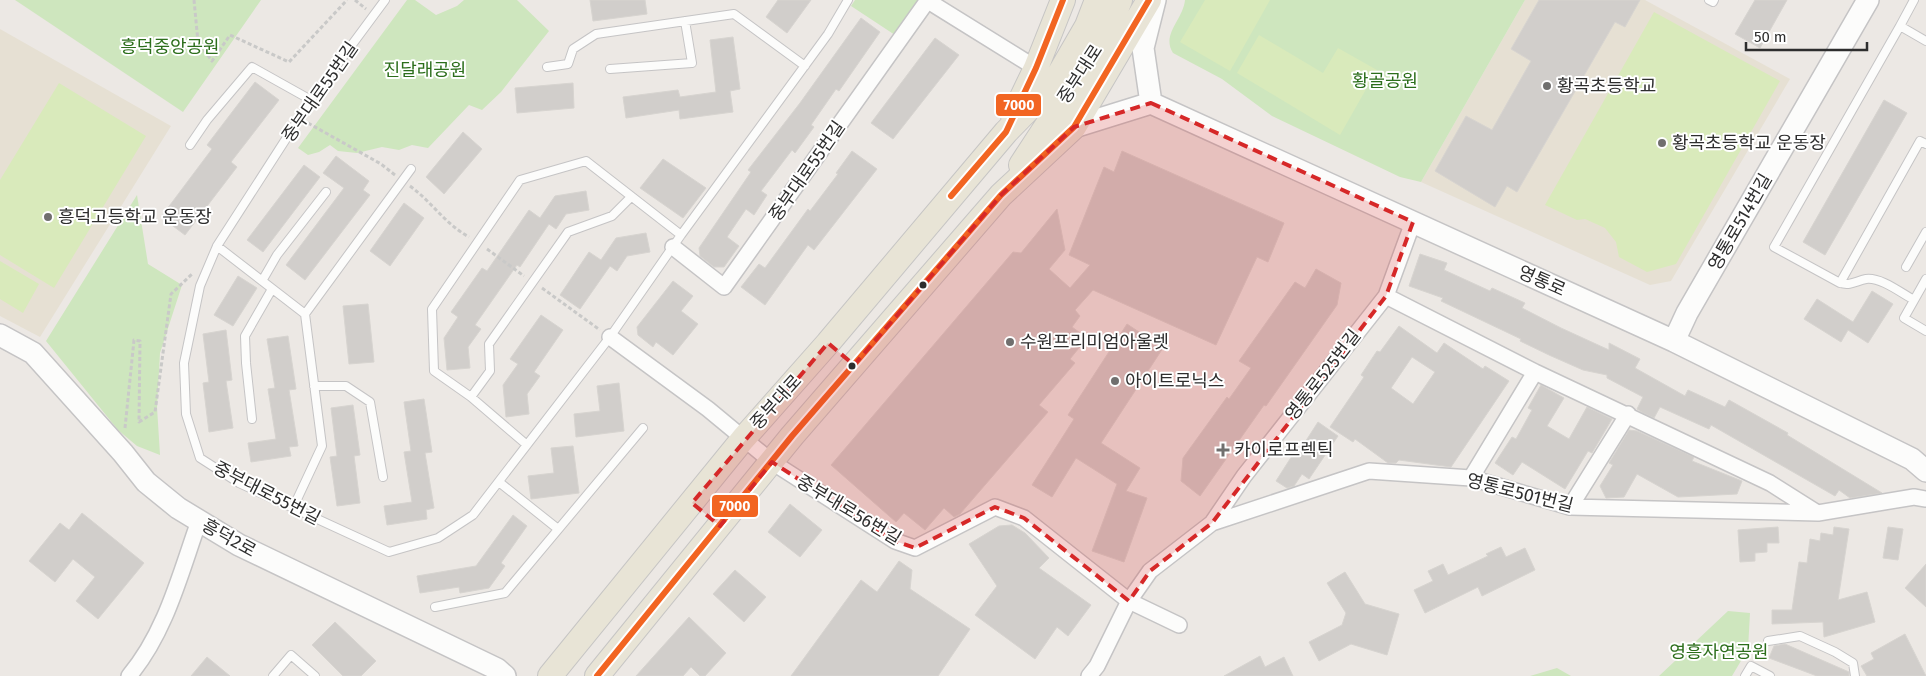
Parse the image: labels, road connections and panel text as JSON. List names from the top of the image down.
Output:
{
  "streets": {
    "main road": ["중부대로"],
    "street": [
      "중부대로55번길",
      "영통로514번길",
      "영통로",
      "영통로525번길",
      "영통로501번길",
      "중부대로56번길",
      "흥덕2로"
    ]
  },
  "crossings": [
    ["중부대로", "중부대로55번길"],
    ["중부대로", "중부대로56번길"],
    ["중부대로55번길", "중부대로56번길"],
    ["영통로514번길", "영통로"],
    ["영통로", "영통로525번길"],
    ["영통로525번길", "영통로501번길"],
    ["영통로525번길", "중부대로56번길"]
  ],
  "parks": [
    "흥덕중앙공원",
    "진달래공원",
    "황골공원",
    "영흥자연공원"
  ],
  "places": {
    "other": [
      "황곡초등학교",
      "황곡초등학교 운동장",
      "흥덕고등학교 운동장",
      "수원프리미엄아울렛",
      "아이트로닉스"
    ],
    "health": ["카이로프렉틱"]
  },
  "lines": ["transit line 7000"],
  "scale_bar": "50 m"
}
